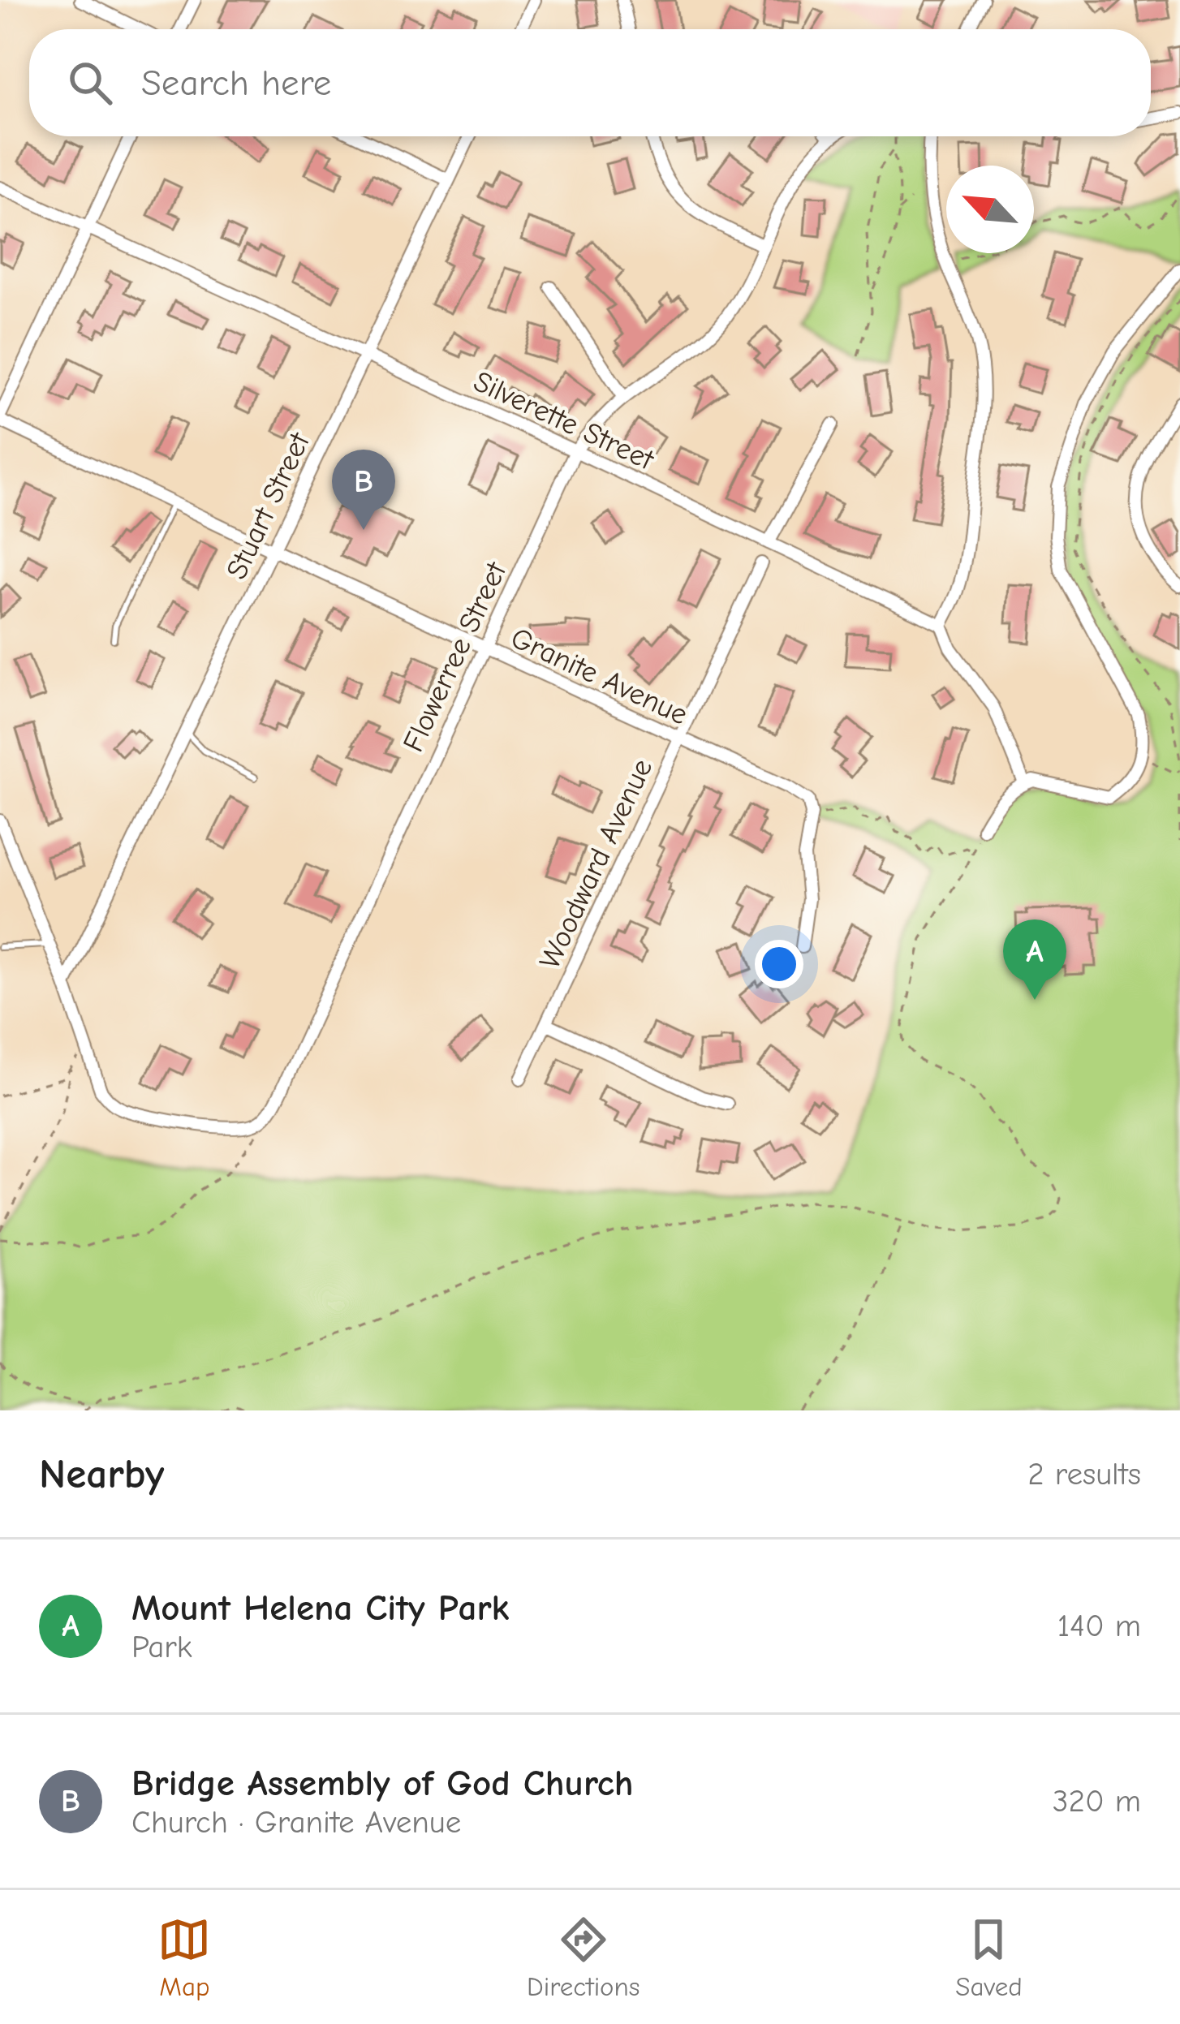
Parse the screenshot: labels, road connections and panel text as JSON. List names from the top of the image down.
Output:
{
  "streets": {
    "street": [
      "Silverette Street",
      "Stuart Street",
      "Flowerree Street",
      "Granite Avenue",
      "Woodward Avenue"
    ]
  },
  "crossings": [
    ["Silverette Street", "Stuart Street"],
    ["Silverette Street", "Flowerree Street"],
    ["Stuart Street", "Granite Avenue"],
    ["Flowerree Street", "Granite Avenue"],
    ["Granite Avenue", "Woodward Avenue"]
  ],
  "north": "top left",
  "page": {
    "search": "Search here",
    "pins": ["B", "A"],
    "heading": ["Nearby", "2 results"],
    "list": [
      {
        "mark": "A",
        "name": "Mount Helena City Park",
        "note": "Park",
        "value": "140 m"
      },
      {
        "mark": "B",
        "name": "Bridge Assembly of God Church",
        "note": "Church · Granite Avenue",
        "value": "320 m"
      }
    ],
    "nav": ["Map", "Directions", "Saved"]
  }
}
